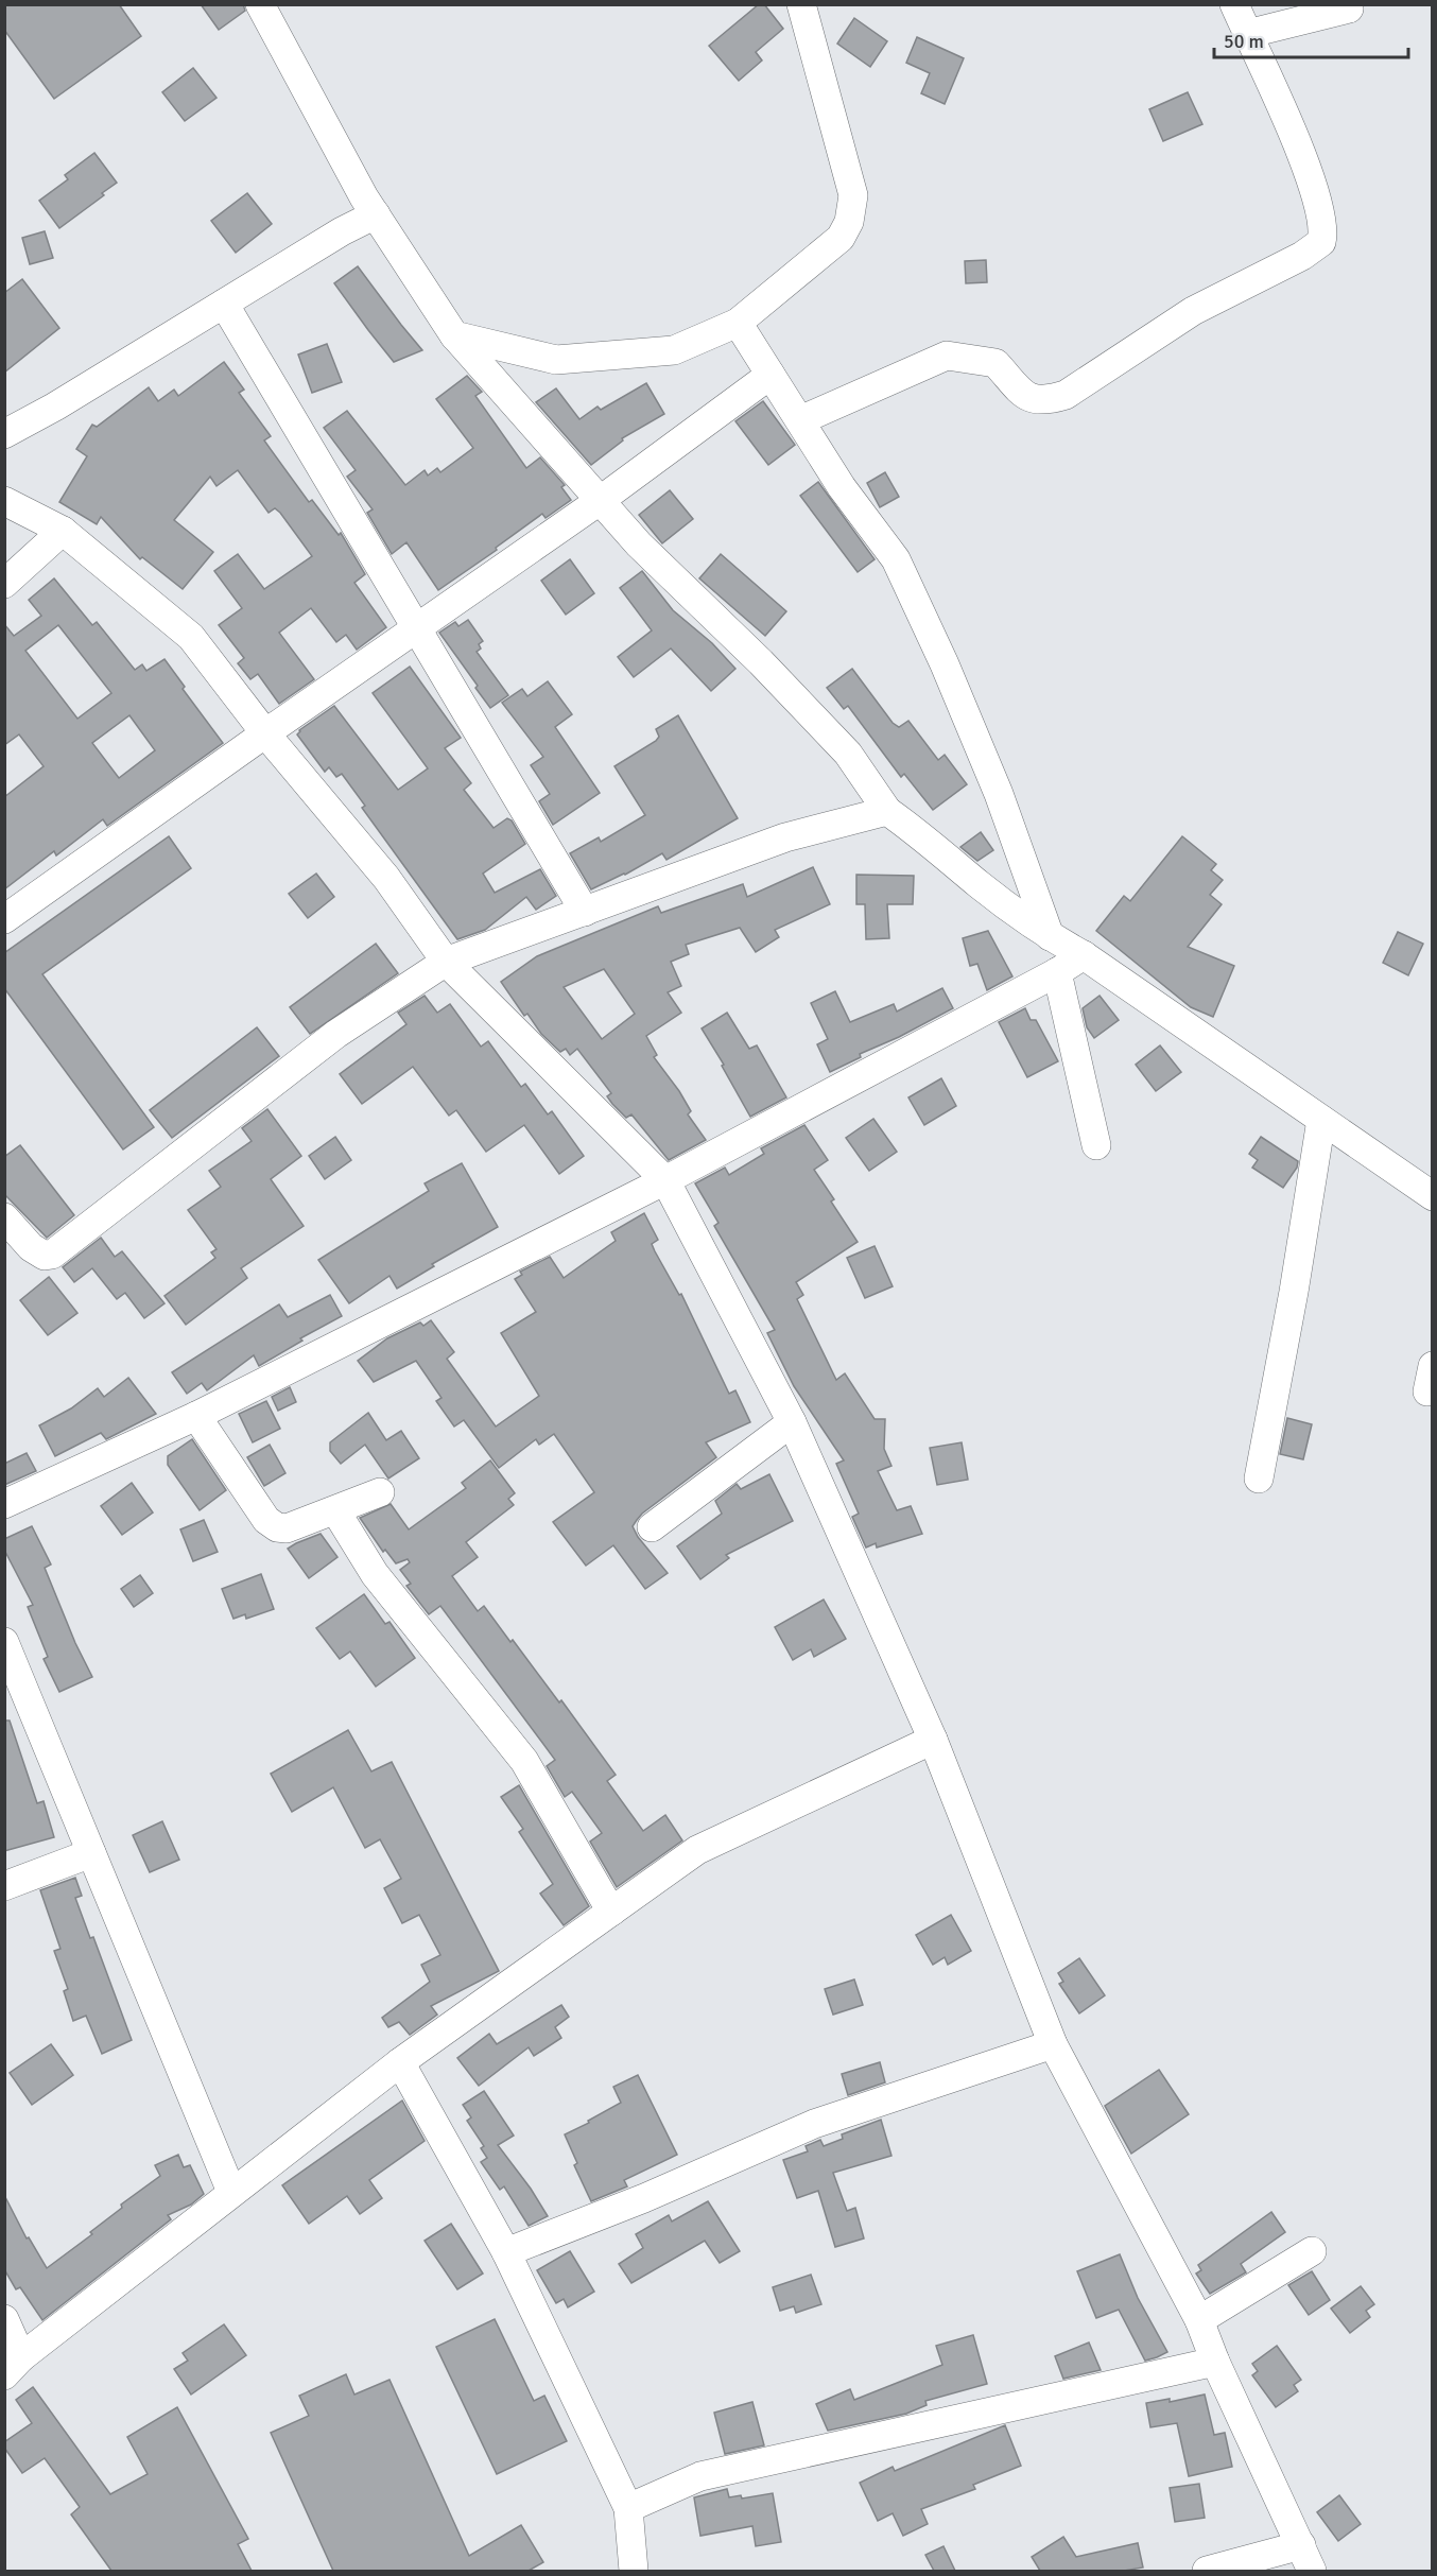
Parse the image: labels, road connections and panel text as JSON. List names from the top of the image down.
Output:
{
  "scale_bar": "50 m"
}
